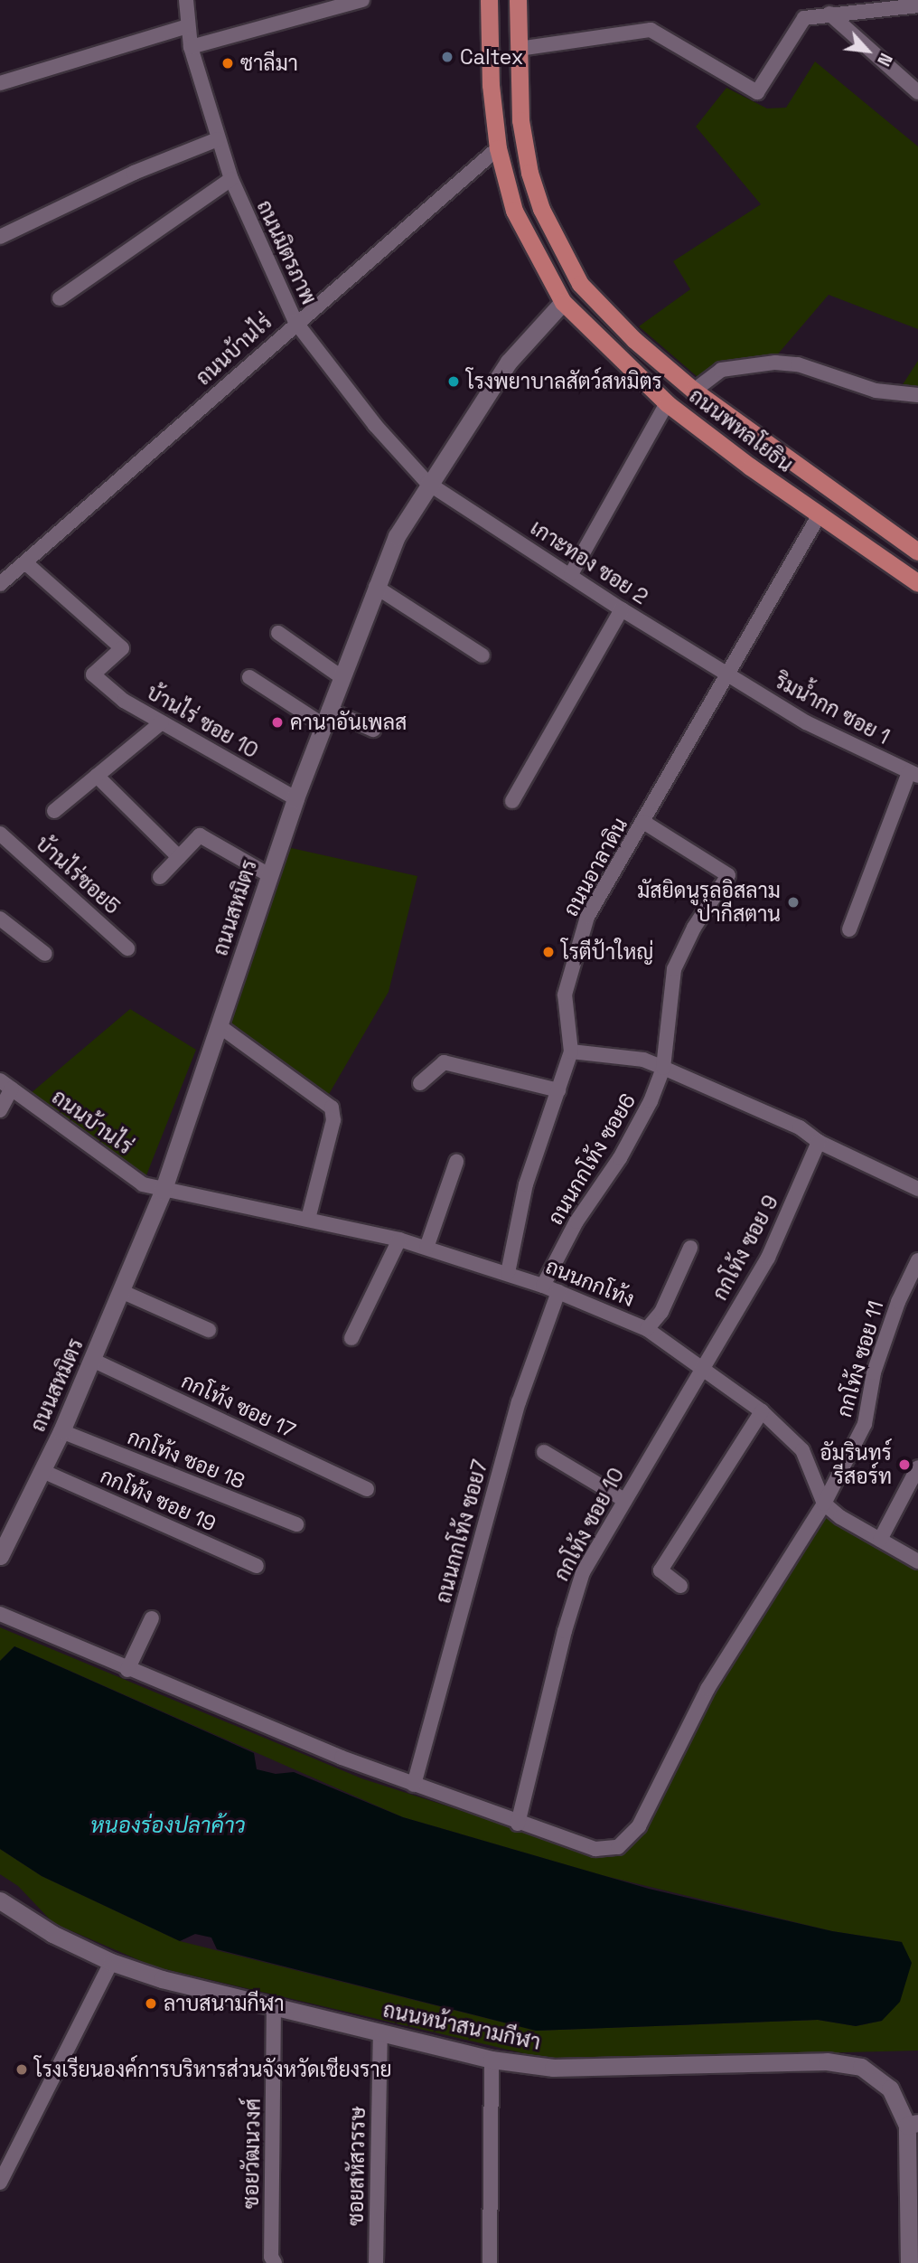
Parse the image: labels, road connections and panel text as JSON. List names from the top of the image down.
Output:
{
  "streets": {
    "main road": ["ถนนพหลโยธิน"],
    "street": [
      "ถนนมิตรภาพ",
      "ถนนบ้านไร่",
      "เกาะทอง ซอย 2",
      "ริมน้ำกก ซอย 1",
      "บ้านไร่ ซอย 10",
      "ถนนอาลาดิน",
      "บ้านไร่ซอย5",
      "ถนนสหมิตร",
      "ถนนกกโท้ง ซอย6",
      "กกโท้ง ซอย 9",
      "ถนนกกโท้ง",
      "กกโท้ง ซอย 11",
      "กกโท้ง ซอย 17",
      "กกโท้ง ซอย 18",
      "กกโท้ง ซอย 19",
      "กกโท้ง ซอย 10",
      "ถนนกกโท้ง ซอย7",
      "ถนนหน้าสนามกีฬา",
      "ซอยวัฒนวงศ์",
      "ซอยสหัสวรรษ"
    ]
  },
  "crossings": [
    ["ถนนมิตรภาพ", "ถนนบ้านไร่"],
    ["ถนนมิตรภาพ", "เกาะทอง ซอย 2"],
    ["ถนนมิตรภาพ", "ถนนสหมิตร"],
    ["ถนนบ้านไร่", "ถนนพหลโยธิน"],
    ["ถนนบ้านไร่", "บ้านไร่ ซอย 10"],
    ["ถนนบ้านไร่", "ถนนสหมิตร"],
    ["ถนนบ้านไร่", "ถนนกกโท้ง"],
    ["ถนนพหลโยธิน", "ถนนอาลาดิน"],
    ["ถนนพหลโยธิน", "ถนนสหมิตร"],
    ["เกาะทอง ซอย 2", "ริมน้ำกก ซอย 1"],
    ["เกาะทอง ซอย 2", "ถนนอาลาดิน"],
    ["เกาะทอง ซอย 2", "ถนนสหมิตร"],
    ["ริมน้ำกก ซอย 1", "ถนนอาลาดิน"],
    ["บ้านไร่ ซอย 10", "ถนนสหมิตร"],
    ["ถนนอาลาดิน", "ถนนกกโท้ง ซอย6"],
    ["ถนนอาลาดิน", "ถนนกกโท้ง"],
    ["ถนนสหมิตร", "ถนนกกโท้ง"],
    ["ถนนสหมิตร", "กกโท้ง ซอย 17"],
    ["ถนนสหมิตร", "กกโท้ง ซอย 18"],
    ["ถนนสหมิตร", "กกโท้ง ซอย 19"],
    ["ถนนกกโท้ง ซอย6", "ถนนกกโท้ง"],
    ["กกโท้ง ซอย 9", "ถนนกกโท้ง"],
    ["กกโท้ง ซอย 9", "กกโท้ง ซอย 10"],
    ["ถนนกกโท้ง", "กกโท้ง ซอย 11"],
    ["ถนนกกโท้ง", "กกโท้ง ซอย 10"],
    ["ถนนกกโท้ง", "ถนนกกโท้ง ซอย7"],
    ["กกโท้ง ซอย 11", "กกโท้ง ซอย 10"],
    ["กกโท้ง ซอย 11", "ถนนกกโท้ง ซอย7"],
    ["ถนนหน้าสนามกีฬา", "ซอยวัฒนวงศ์"],
    ["ถนนหน้าสนามกีฬา", "ซอยสหัสวรรษ"]
  ],
  "water": ["หนองร่องปลาค้าว"],
  "places": [
    "Caltex",
    "ซาลีมา",
    "โรงพยาบาลสัตว์สหมิตร",
    "คานาอันเพลส",
    "มัสยิดนูรุลอิสลาม ปากีสตาน",
    "โรตีป้าใหญ่",
    "อัมรินทร์ รีสอร์ท",
    "ลาบสนามกีฬา",
    "โรงเรียนองค์การบริหารส่วนจังหวัดเชียงราย"
  ],
  "north": "bottom right"
}
